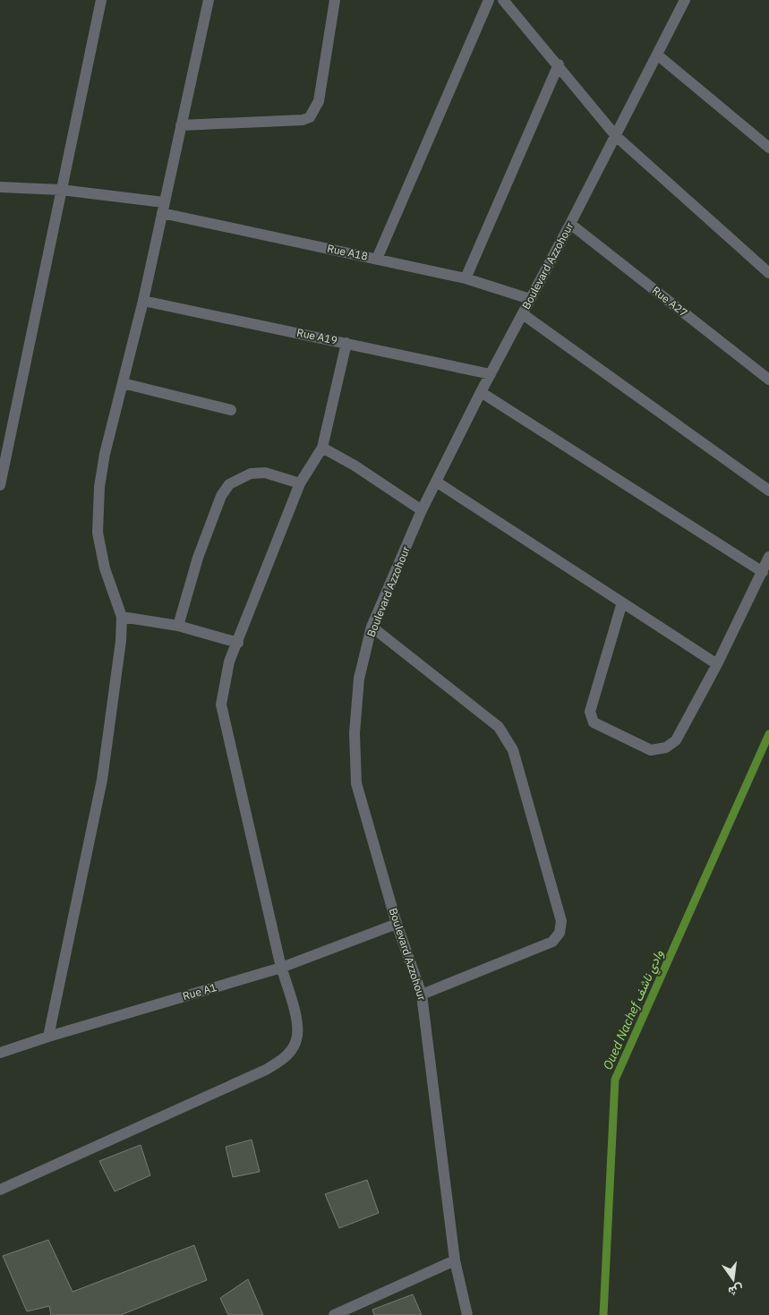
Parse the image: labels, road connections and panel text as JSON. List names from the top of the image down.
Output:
{
  "streets": {
    "street": [
      "Rue A18",
      "Boulevard Azzohour",
      "Rue A27",
      "Rue A19",
      "Rue A1"
    ]
  },
  "crossings": [
    ["Rue A18", "Boulevard Azzohour"],
    ["Boulevard Azzohour", "Rue A27"],
    ["Boulevard Azzohour", "Rue A19"],
    ["Boulevard Azzohour", "Rue A1"]
  ],
  "water": ["Oued Nachef وادي ناشف"],
  "north": "bottom"
}
